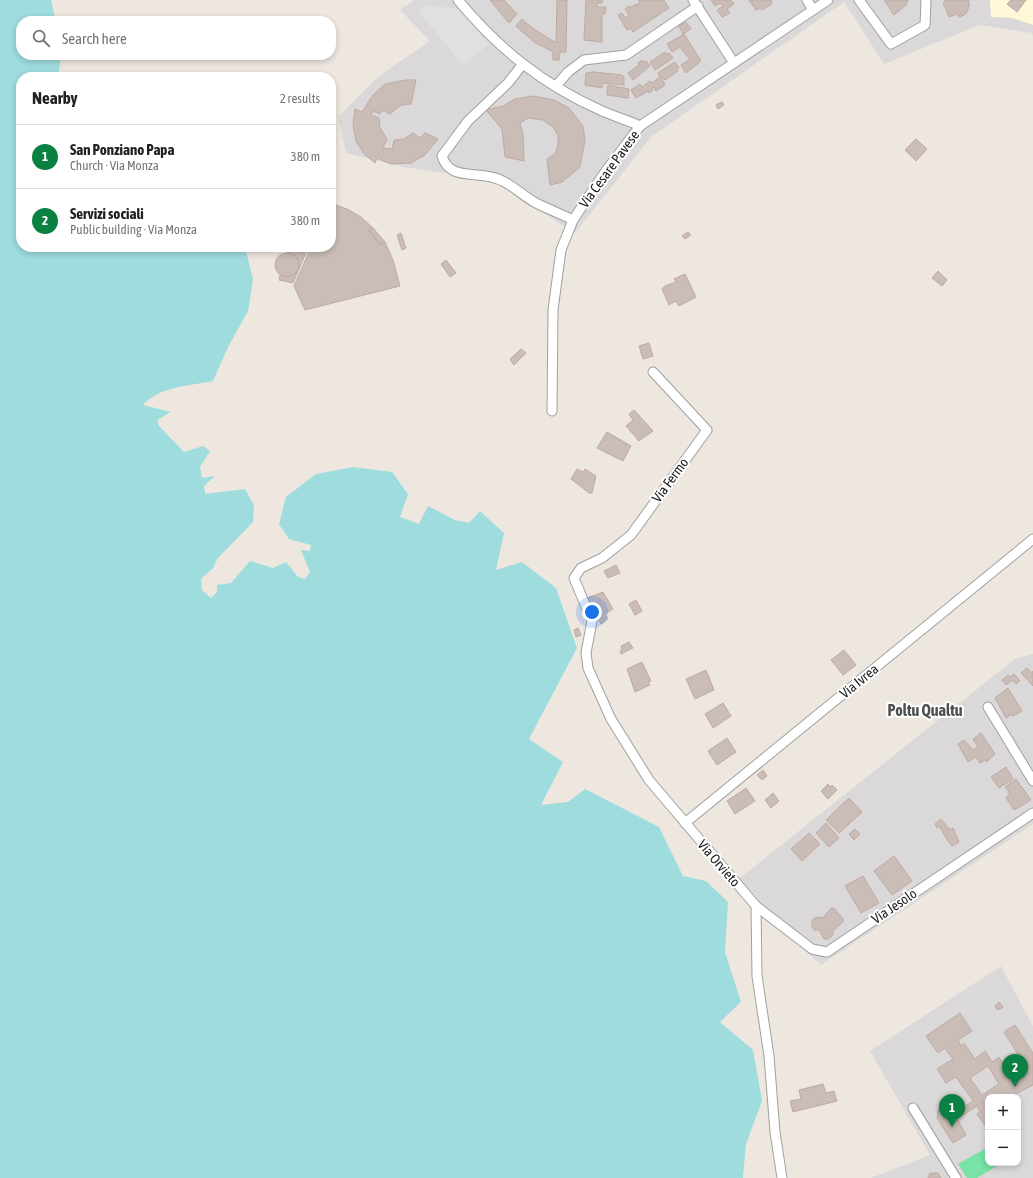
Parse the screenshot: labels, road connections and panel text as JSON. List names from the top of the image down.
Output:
{
  "streets": {
    "street": [
      "Via Cesare Pavese",
      "Via Fermo",
      "Via Ivrea",
      "Via Orvieto",
      "Via Jesolo"
    ]
  },
  "crossings": [
    ["Via Fermo", "Via Orvieto"],
    ["Via Ivrea", "Via Orvieto"],
    ["Via Orvieto", "Via Jesolo"]
  ],
  "districts": ["Poltu Qualtu"],
  "page": {
    "search": "Search here",
    "heading": ["Nearby", "2 results"],
    "list": [
      {
        "mark": "1",
        "name": "San Ponziano Papa",
        "note": "Church · Via Monza",
        "value": "380 m"
      },
      {
        "mark": "2",
        "name": "Servizi sociali",
        "note": "Public building · Via Monza",
        "value": "380 m"
      }
    ],
    "pins": ["2", "1"],
    "map_buttons": ["+", "−"]
  }
}
